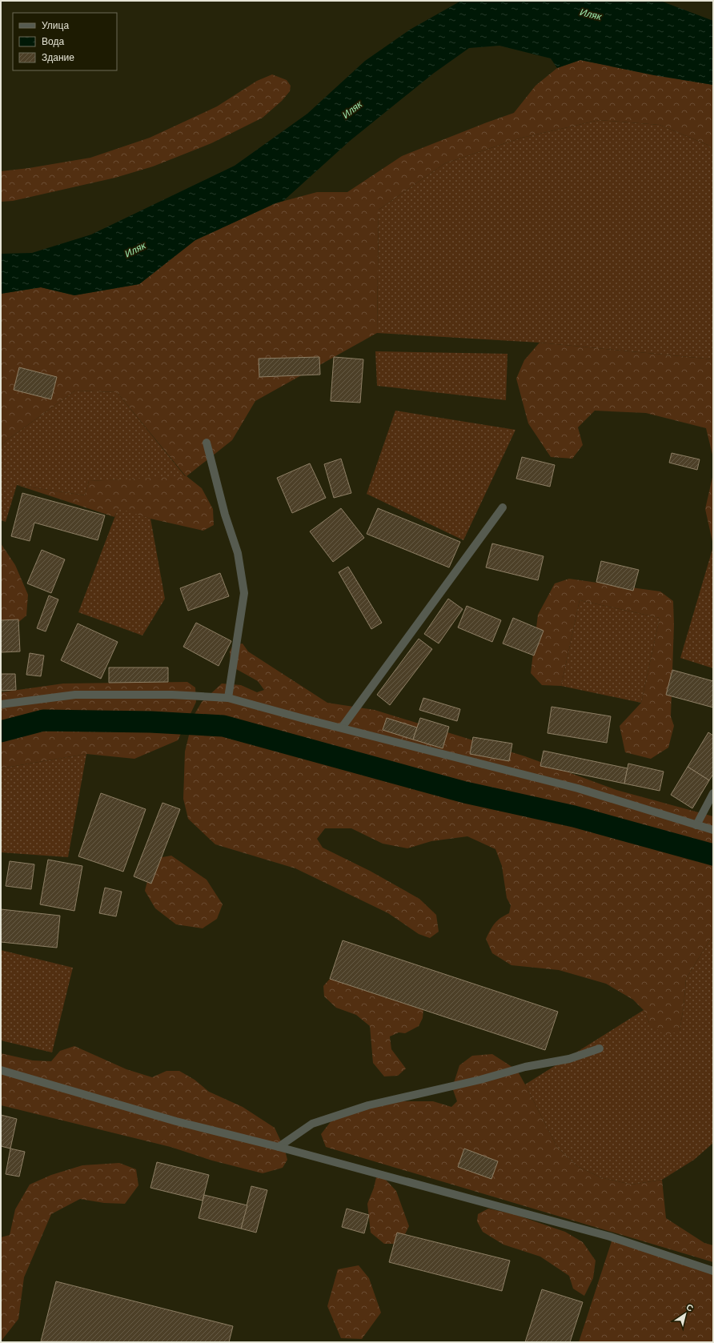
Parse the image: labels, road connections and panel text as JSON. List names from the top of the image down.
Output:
{
  "water": ["Иляк"],
  "legend": ["Улица", "Вода", "Здание"],
  "north": "top right"
}
